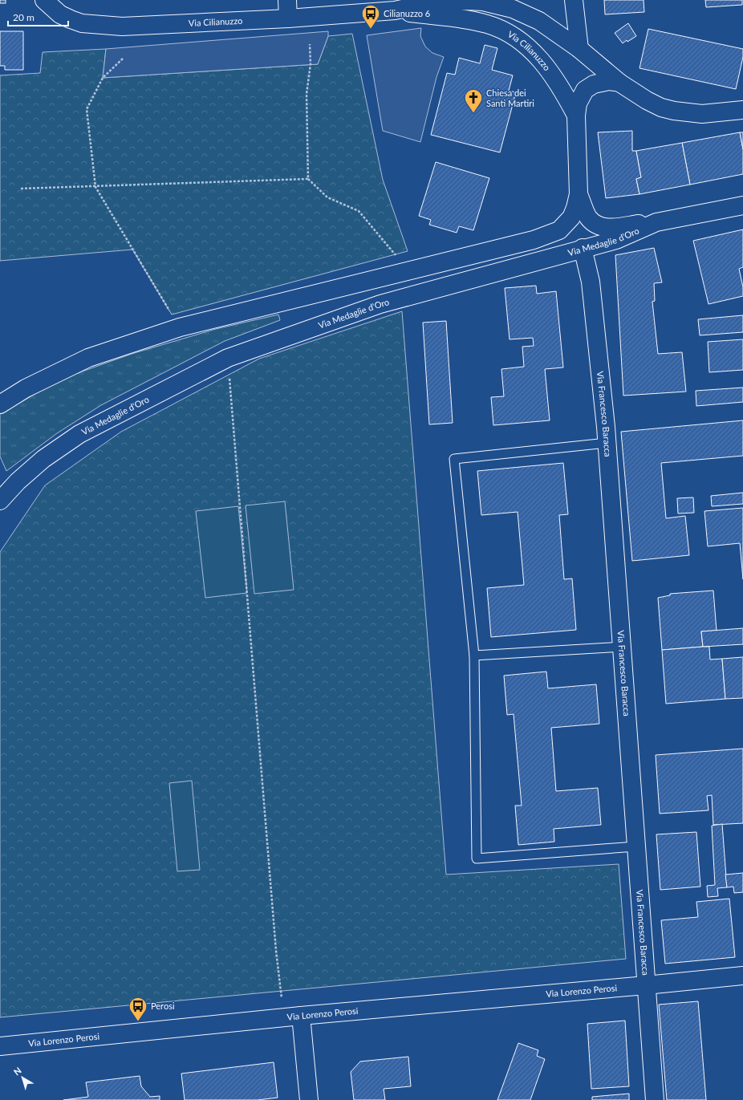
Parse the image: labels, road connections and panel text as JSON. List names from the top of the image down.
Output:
{
  "streets": {
    "street": [
      "Via Cilianuzzo",
      "Via Medaglie d'Oro",
      "Via Francesco Baracca",
      "Via Lorenzo Perosi"
    ]
  },
  "crossings": [
    ["Via Medaglie d'Oro", "Via Francesco Baracca"],
    ["Via Francesco Baracca", "Via Lorenzo Perosi"]
  ],
  "places": {
    "bus stop": ["Cilianuzzo 6", "Perosi"],
    "church": ["Chiesa dei Santi Martiri"]
  },
  "scale_bar": "20 m",
  "north": "top left"
}
